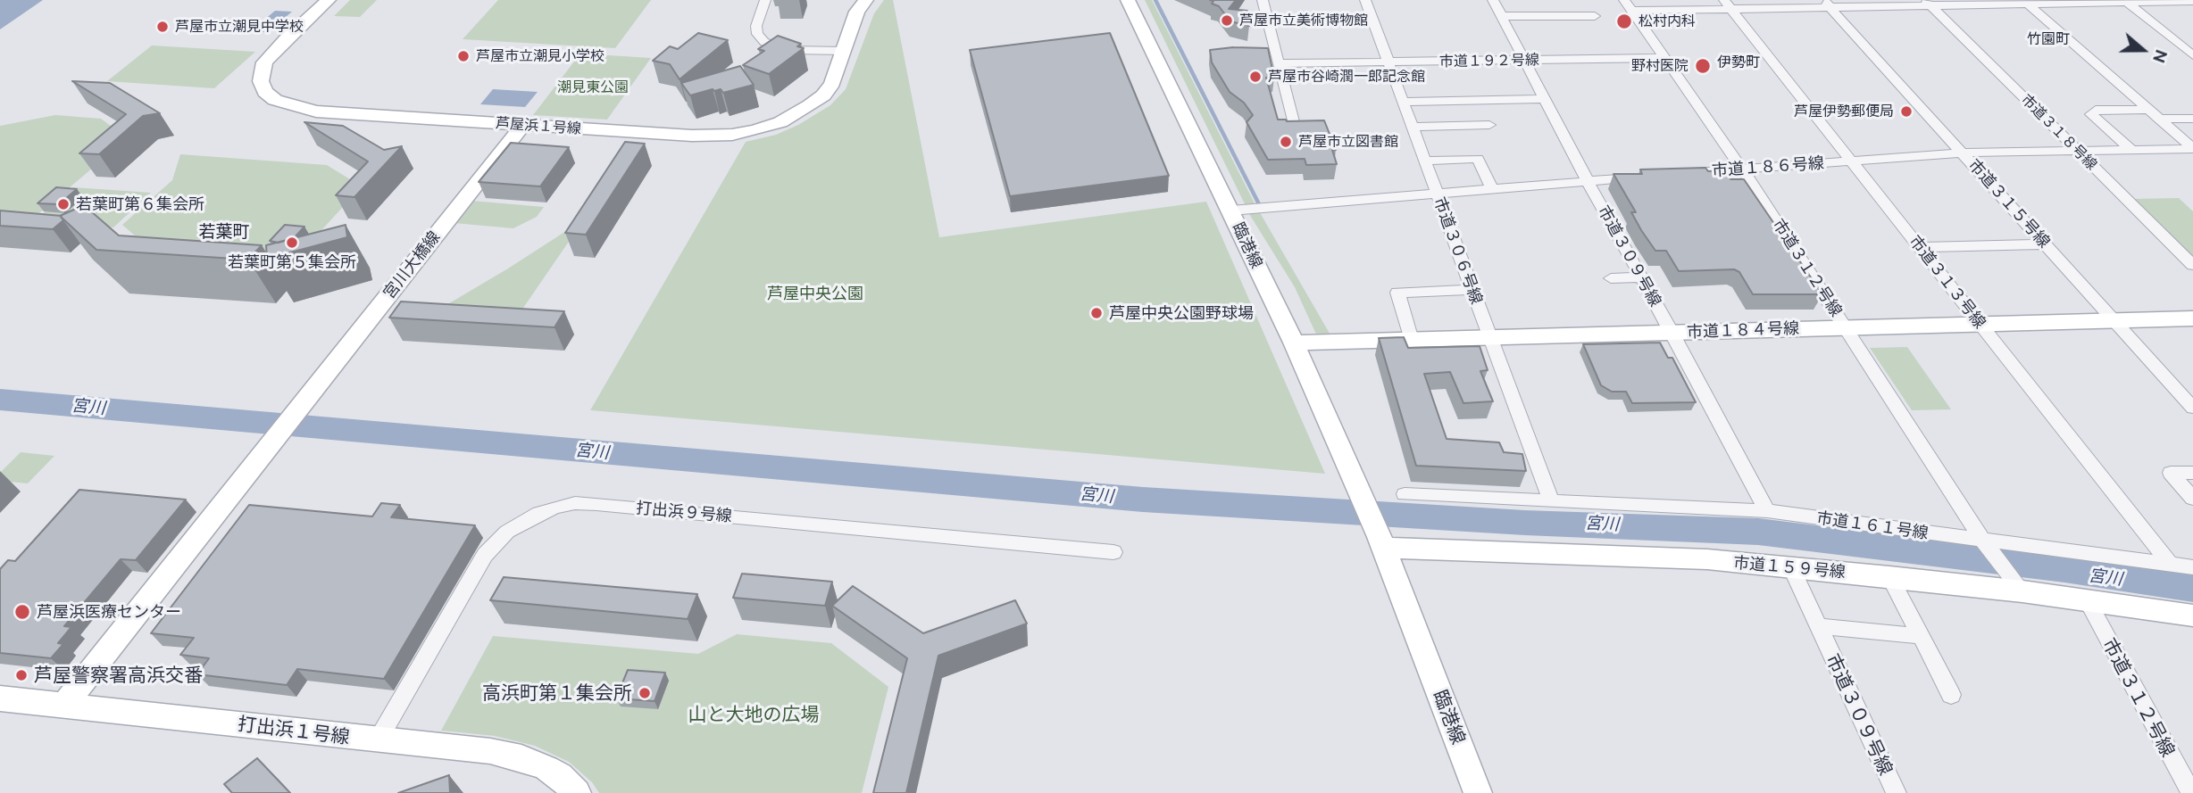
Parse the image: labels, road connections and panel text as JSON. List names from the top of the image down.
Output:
{
  "streets": {
    "street": [
      "市道１９２号線",
      "芦屋浜１号線",
      "市道３１８号線",
      "市道１８６号線",
      "市道３１５号線",
      "臨港線",
      "市道３０６号線",
      "市道３０９号線",
      "宮川大橋線",
      "市道３１２号線",
      "市道３１３号線",
      "市道１８４号線",
      "打出浜９号線",
      "市道１６１号線",
      "市道１５９号線",
      "打出浜１号線"
    ]
  },
  "crossings": [
    ["市道１９２号線", "市道３０６号線"],
    ["市道１９２号線", "市道３０９号線"],
    ["市道１９２号線", "市道３１２号線"],
    ["芦屋浜１号線", "宮川大橋線"],
    ["市道３１８号線", "市道１８６号線"],
    ["市道１８６号線", "市道３１５号線"],
    ["市道１８６号線", "市道３１２号線"],
    ["市道１８６号線", "市道３１３号線"],
    ["市道３１５号線", "市道１８４号線"],
    ["臨港線", "市道１８４号線"],
    ["臨港線", "市道１５９号線"],
    ["市道３０６号線", "市道１８４号線"],
    ["市道３０６号線", "市道１６１号線"],
    ["市道３０９号線", "市道１８４号線"],
    ["市道３０９号線", "市道１６１号線"],
    ["市道３０９号線", "市道１５９号線"],
    ["宮川大橋線", "打出浜１号線"],
    ["市道３１２号線", "市道１８４号線"],
    ["市道３１２号線", "市道１６１号線"],
    ["市道３１２号線", "市道１５９号線"],
    ["市道３１３号線", "市道１８４号線"],
    ["市道３１３号線", "市道１６１号線"],
    ["打出浜９号線", "打出浜１号線"]
  ],
  "districts": ["竹園町", "伊勢町", "若葉町"],
  "water": ["宮川"],
  "parks": ["潮見東公園", "芦屋中央公園", "山と大地の広場"],
  "places": [
    "芦屋市立美術博物館",
    "松村内科",
    "芦屋市立潮見中学校",
    "芦屋市立潮見小学校",
    "野村医院",
    "芦屋市谷崎潤一郎記念館",
    "芦屋伊勢郵便局",
    "芦屋市立図書館",
    "若葉町第６集会所",
    "若葉町第５集会所",
    "芦屋中央公園野球場",
    "芦屋浜医療センター",
    "芦屋警察署高浜交番",
    "高浜町第１集会所"
  ],
  "north": "right"
}
